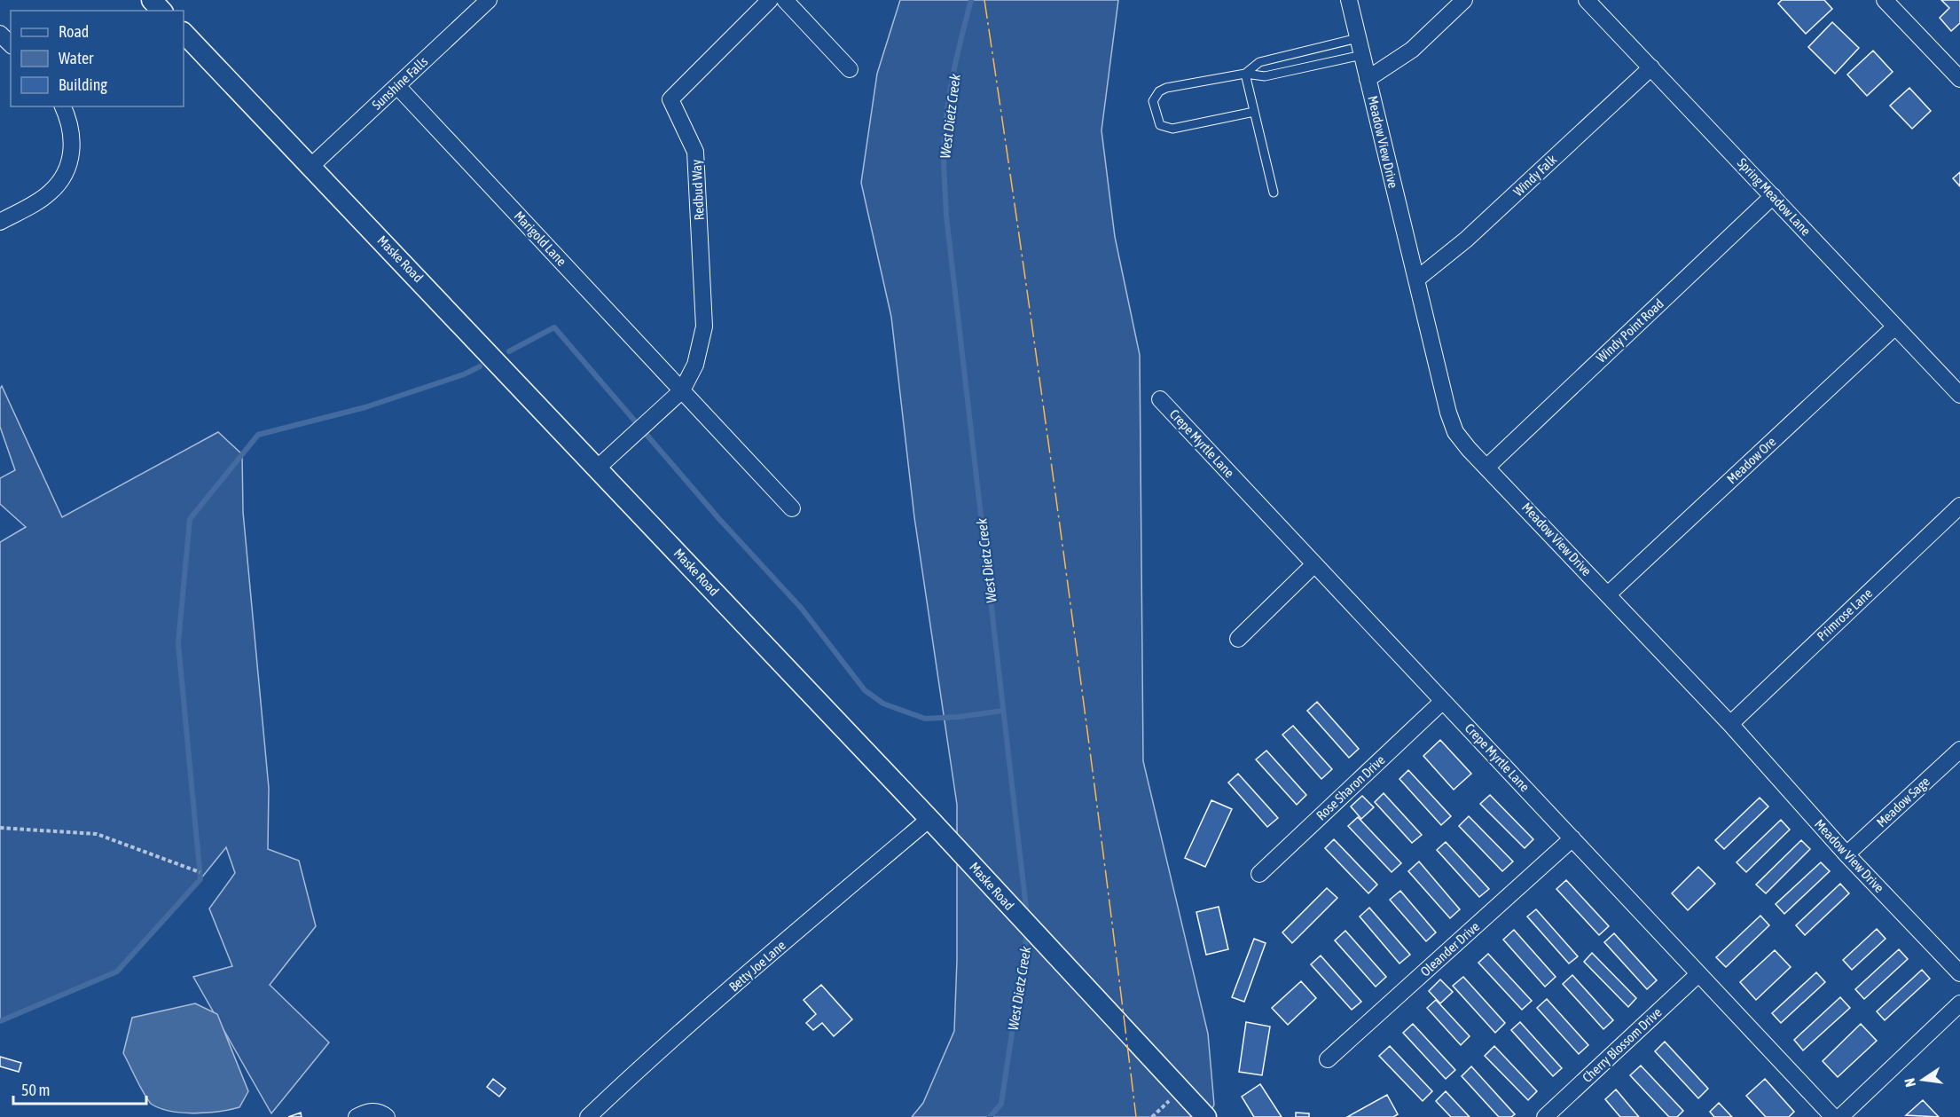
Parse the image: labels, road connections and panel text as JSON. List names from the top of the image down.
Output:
{
  "streets": {
    "street": [
      "Sunshine Falls",
      "Meadow View Drive",
      "Windy Falk",
      "Redbud Way",
      "Spring Meadow Lane",
      "Marigold Lane",
      "Maske Road",
      "Windy Point Road",
      "Crepe Myrtle Lane",
      "Meadow Ore",
      "Primrose Lane",
      "Rose Sharon Drive",
      "Meadow Sage",
      "Oleander Drive",
      "Betty Joe Lane",
      "Cherry Blossom Drive"
    ]
  },
  "crossings": [
    ["Sunshine Falls", "Marigold Lane"],
    ["Sunshine Falls", "Maske Road"],
    ["Meadow View Drive", "Windy Falk"],
    ["Meadow View Drive", "Windy Point Road"],
    ["Meadow View Drive", "Meadow Ore"],
    ["Meadow View Drive", "Primrose Lane"],
    ["Meadow View Drive", "Meadow Sage"],
    ["Windy Falk", "Spring Meadow Lane"],
    ["Redbud Way", "Marigold Lane"],
    ["Spring Meadow Lane", "Windy Point Road"],
    ["Spring Meadow Lane", "Meadow Ore"],
    ["Maske Road", "Betty Joe Lane"],
    ["Crepe Myrtle Lane", "Rose Sharon Drive"],
    ["Crepe Myrtle Lane", "Oleander Drive"],
    ["Crepe Myrtle Lane", "Cherry Blossom Drive"]
  ],
  "water": ["West Dietz Creek"],
  "legend": ["Road", "Water", "Building"],
  "scale_bar": "50 m",
  "north": "left"
}
